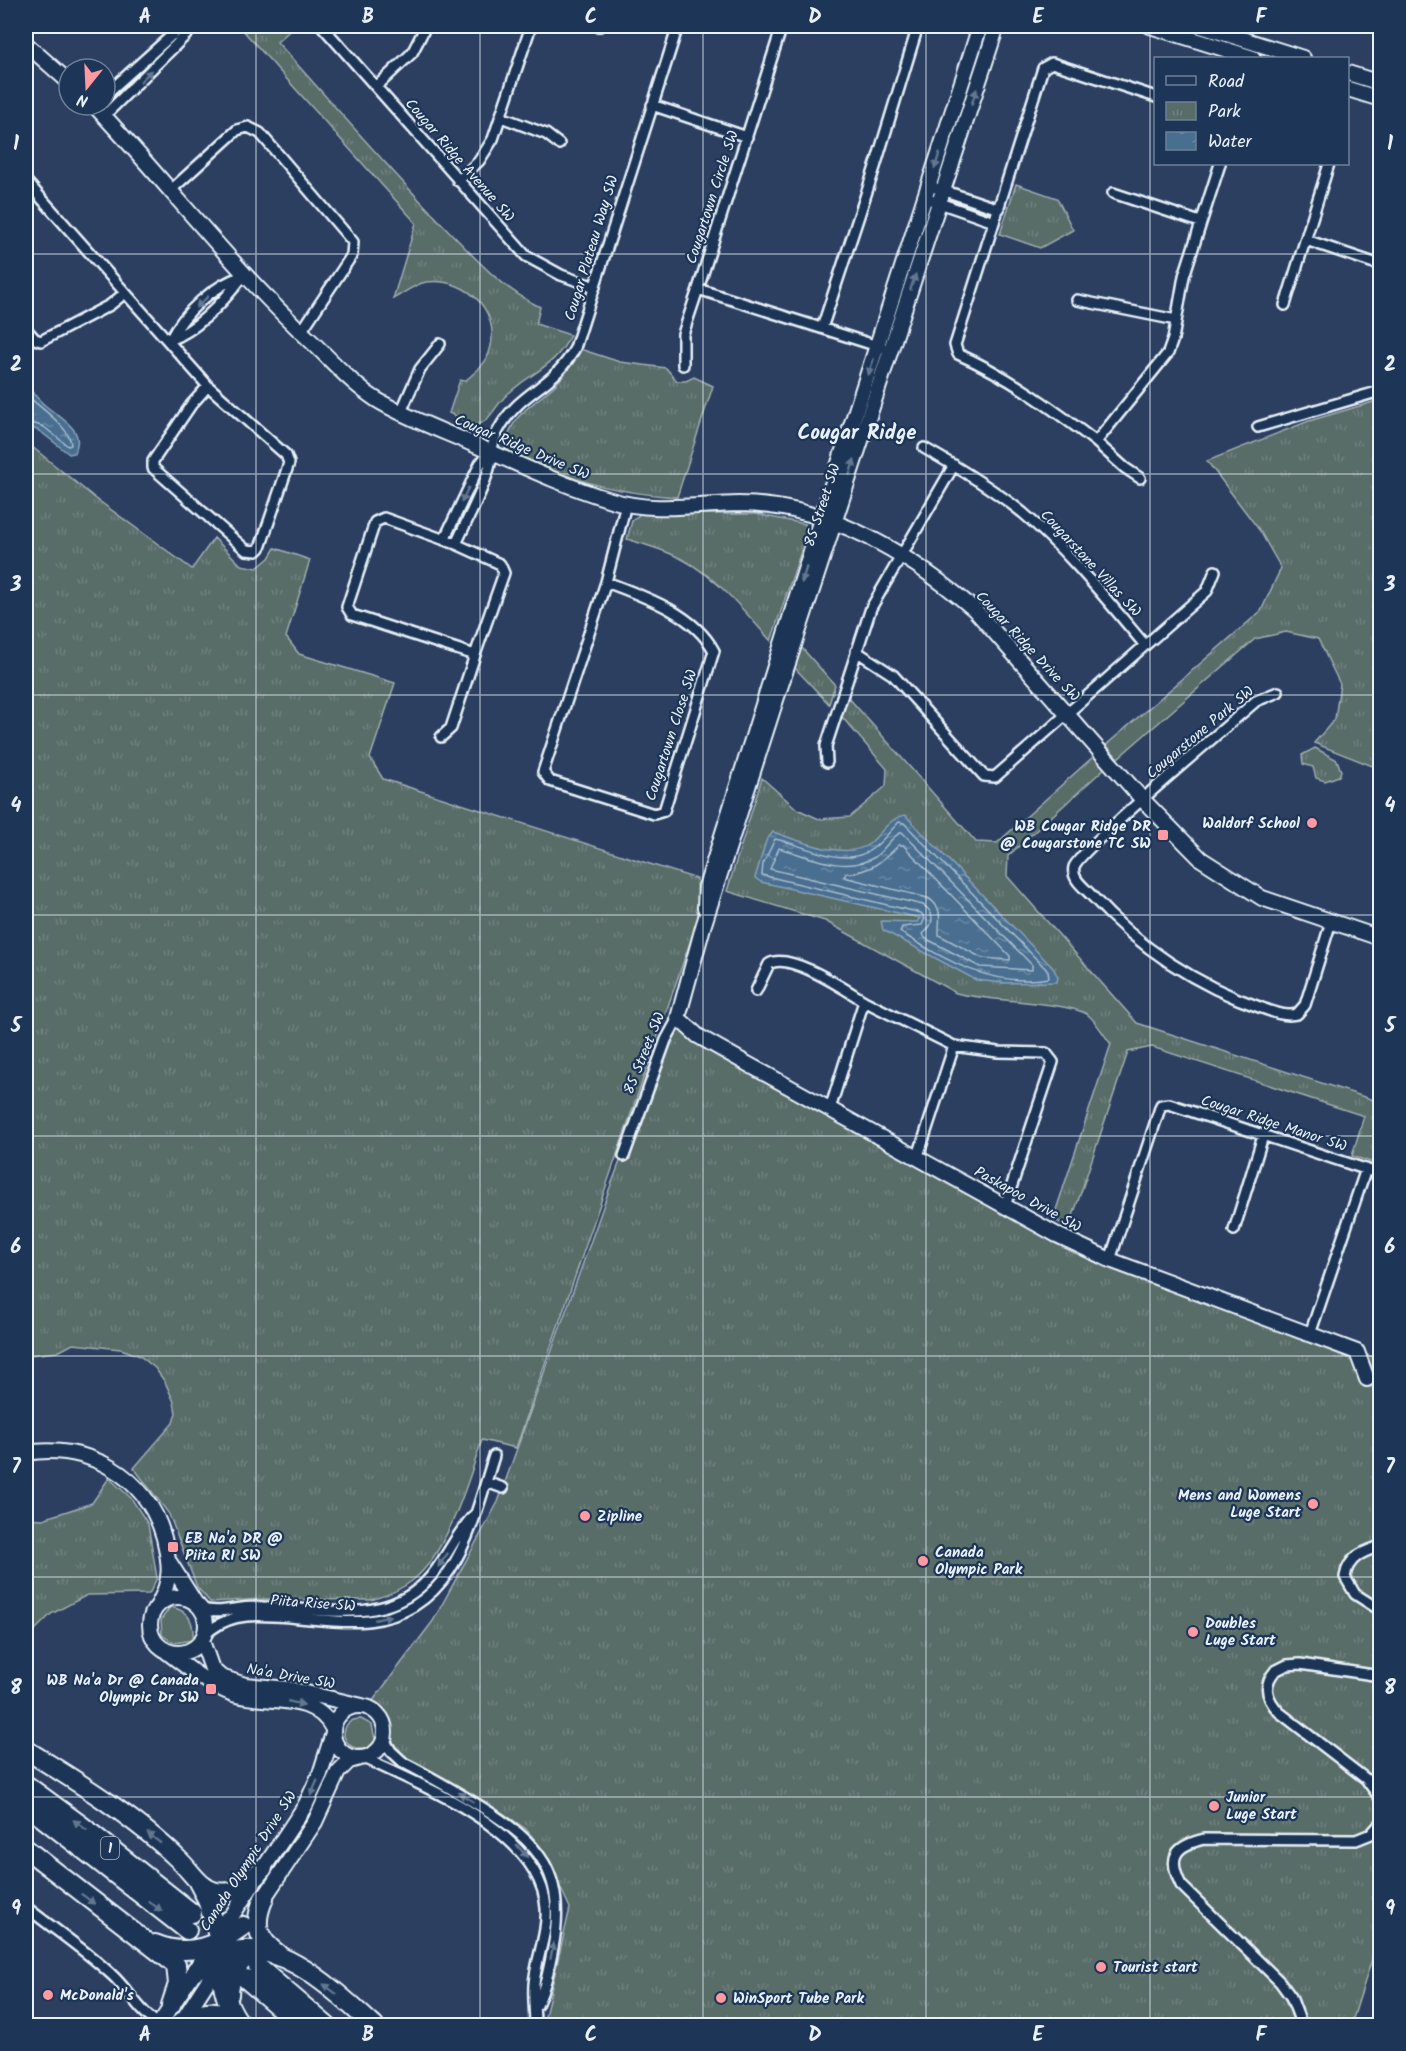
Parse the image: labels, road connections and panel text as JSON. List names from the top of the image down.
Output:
{
  "streets": {
    "highway": ["1"],
    "street": [
      "Cougar Ridge Avenue SW",
      "Cougartown Circle SW",
      "Cougar Plateau Way SW",
      "Cougar Ridge Drive SW",
      "85 Street SW",
      "Cougarstone Villas SW",
      "Cougarstone Park SW",
      "Cougartown Close SW",
      "Cougar Ridge Manor SW",
      "Paskapoo Drive SW",
      "Piita Rise SW",
      "Na'a Drive SW",
      "Canada Olympic Drive SW"
    ]
  },
  "crossings": [
    ["Cougar Ridge Avenue SW", "Cougar Plateau Way SW"],
    ["Cougar Plateau Way SW", "Cougar Ridge Drive SW"],
    ["Cougar Ridge Drive SW", "85 Street SW"],
    ["Cougar Ridge Drive SW", "Cougarstone Park SW"],
    ["Cougar Ridge Drive SW", "Cougartown Close SW"],
    ["85 Street SW", "Paskapoo Drive SW"],
    ["Cougar Ridge Manor SW", "Paskapoo Drive SW"],
    ["Piita Rise SW", "Na'a Drive SW"],
    ["Na'a Drive SW", "Canada Olympic Drive SW"]
  ],
  "districts": ["Cougar Ridge"],
  "places": {
    "other": [
      "Waldorf School",
      "Mens and Womens Luge Start",
      "Zipline",
      "Canada Olympic Park",
      "Doubles Luge Start",
      "Junior Luge Start",
      "Tourist start",
      "McDonald's",
      "WinSport Tube Park"
    ],
    "transit": ["WB Cougar Ridge DR @ Cougarstone TC SW", "EB Na'a DR @ Piita RI SW", "WB Na'a Dr @ Canada Olympic Dr SW"]
  },
  "legend": ["Road", "Park", "Water"],
  "north": "bottom",
  "grid": {
    "columns": [
      "A",
      "B",
      "C",
      "D",
      "E",
      "F"
    ],
    "rows": [
      "1",
      "2",
      "3",
      "4",
      "5",
      "6",
      "7",
      "8",
      "9"
    ]
  }
}
